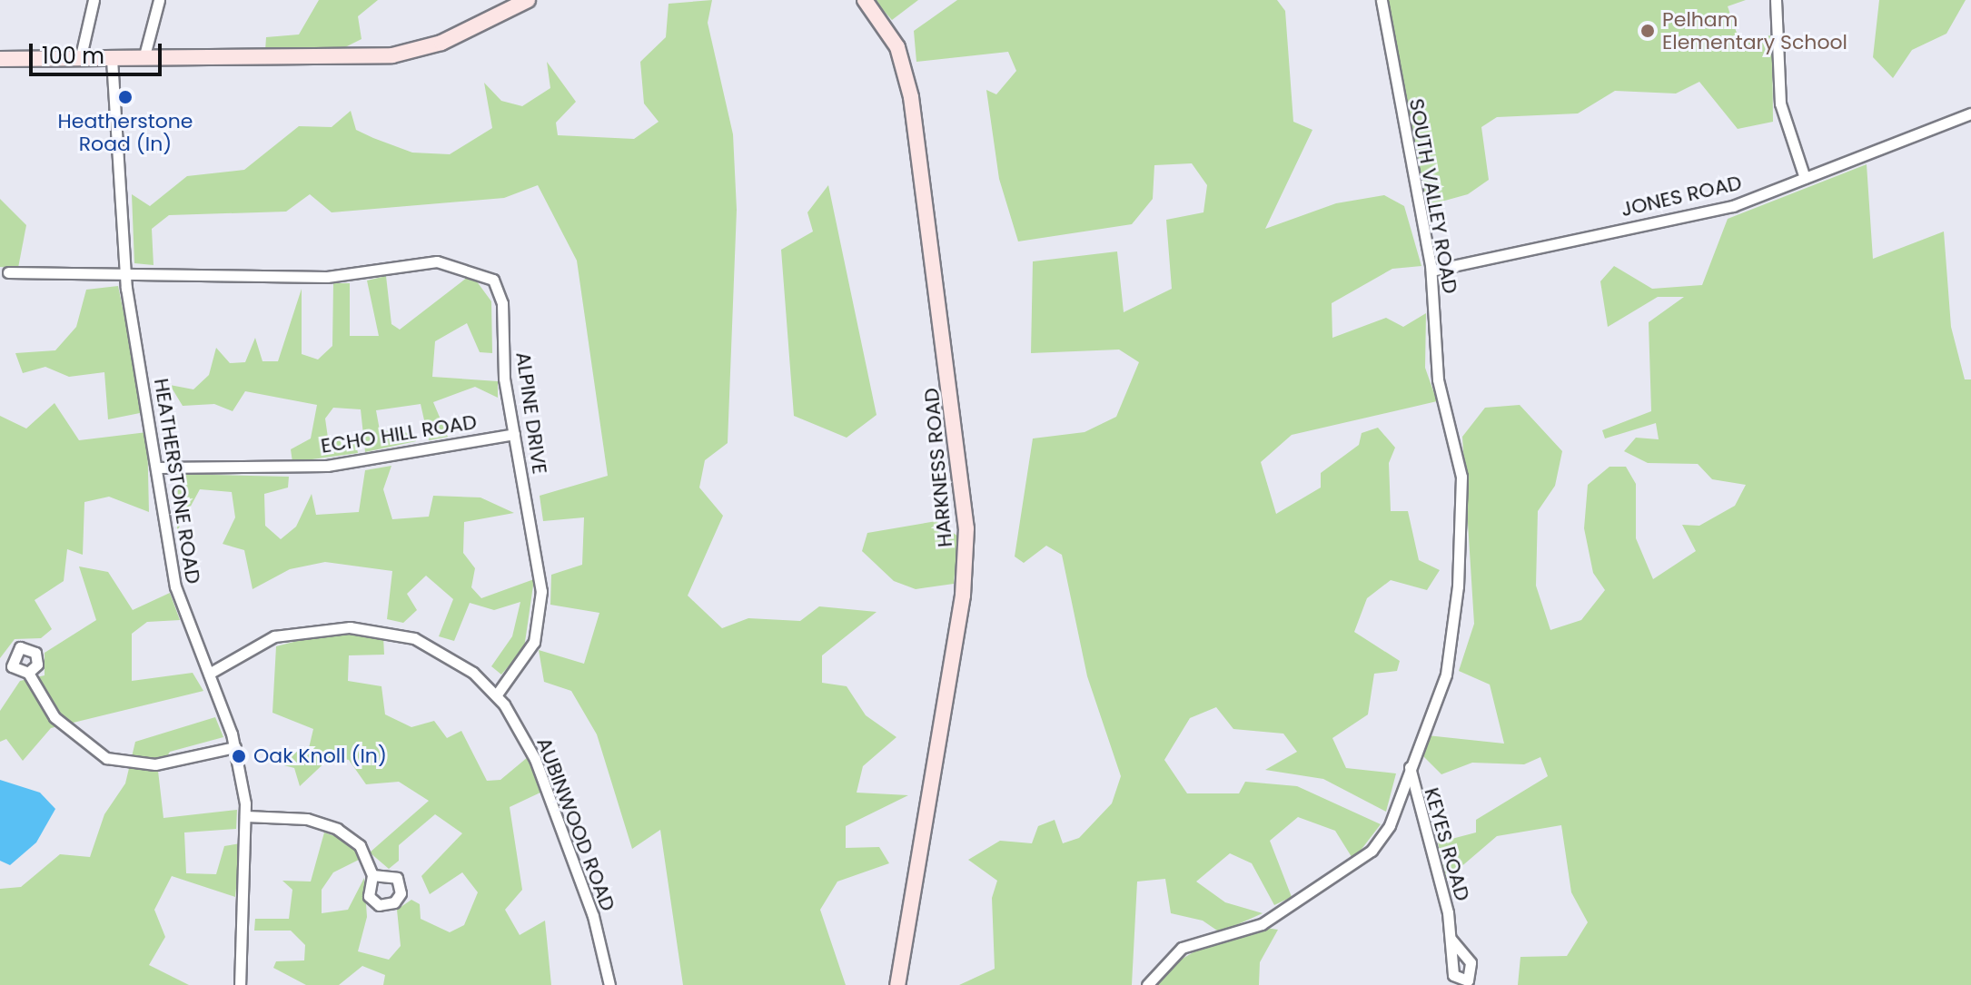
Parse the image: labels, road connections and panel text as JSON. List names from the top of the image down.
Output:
{
  "streets": {
    "main road": ["HARKNESS ROAD"],
    "street": [
      "SOUTH VALLEY ROAD",
      "JONES ROAD",
      "ALPINE DRIVE",
      "ECHO HILL ROAD",
      "HEATHERSTONE ROAD",
      "AUBINWOOD ROAD",
      "KEYES ROAD"
    ]
  },
  "crossings": [
    ["SOUTH VALLEY ROAD", "JONES ROAD"],
    ["SOUTH VALLEY ROAD", "KEYES ROAD"],
    ["ALPINE DRIVE", "ECHO HILL ROAD"],
    ["ALPINE DRIVE", "HEATHERSTONE ROAD"],
    ["ALPINE DRIVE", "AUBINWOOD ROAD"],
    ["ECHO HILL ROAD", "HEATHERSTONE ROAD"],
    ["HEATHERSTONE ROAD", "AUBINWOOD ROAD"]
  ],
  "places": ["Pelham Elementary School", "Heatherstone Road (In)", "Oak Knoll (In)"],
  "scale_bar": "100 m"
}
